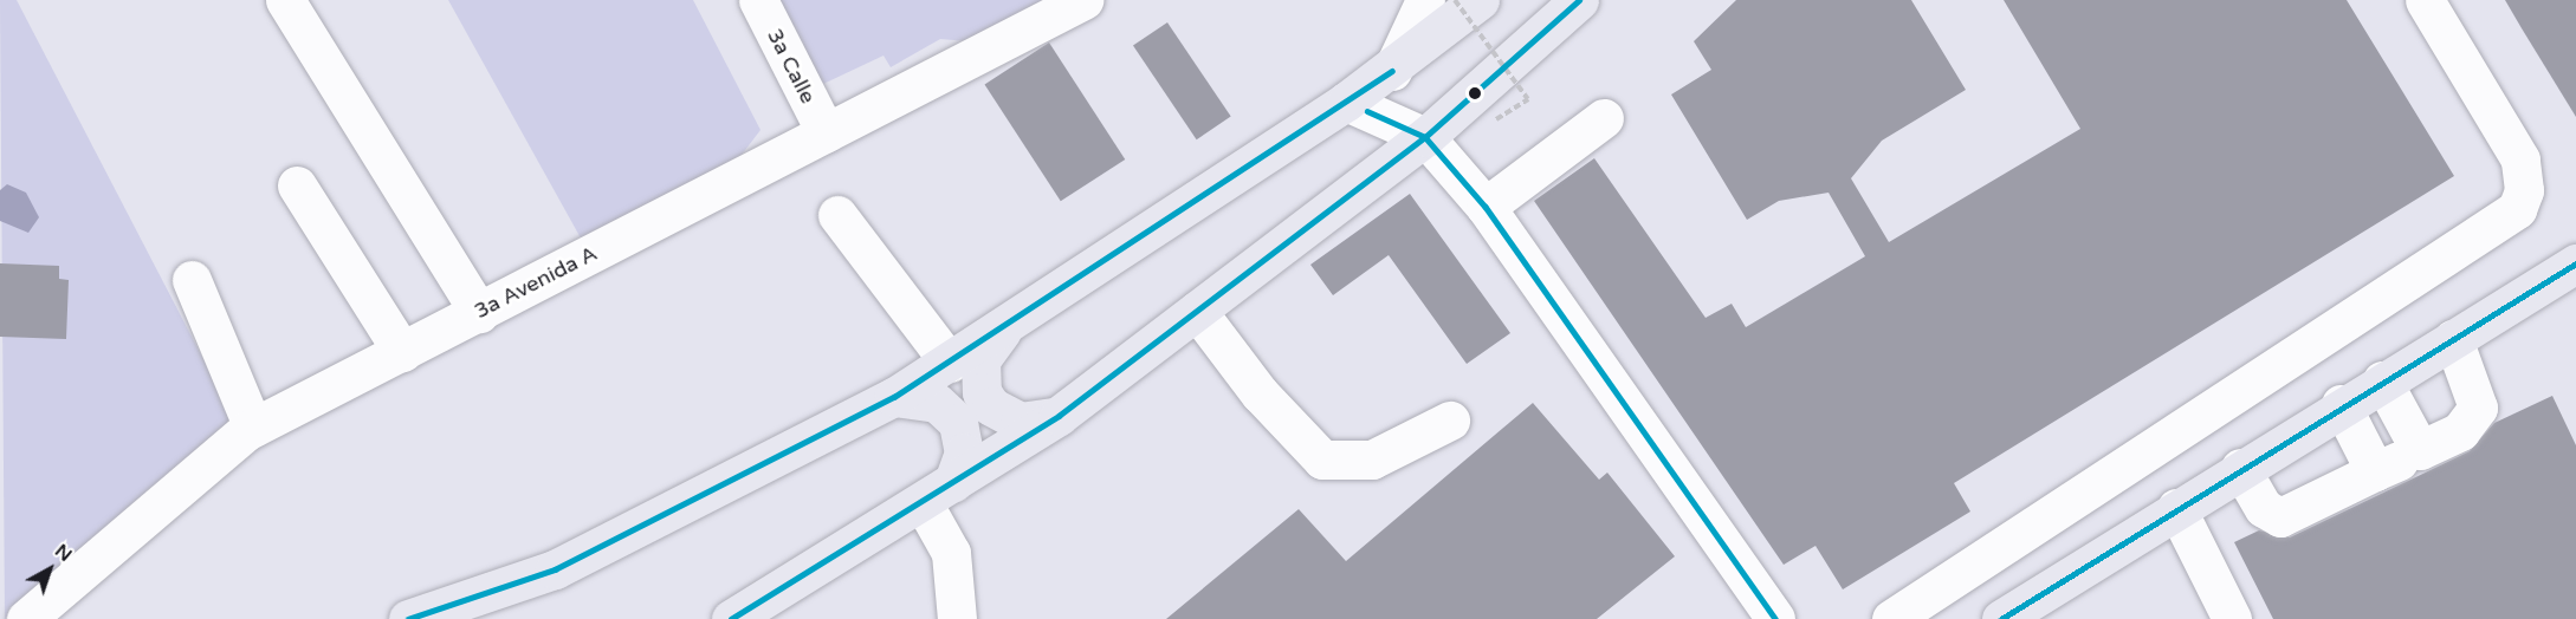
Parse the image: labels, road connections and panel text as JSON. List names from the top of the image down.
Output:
{
  "streets": {
    "street": ["3a Calle", "3a Avenida A"]
  },
  "crossings": [
    ["3a Calle", "3a Avenida A"]
  ],
  "north": "top right"
}
